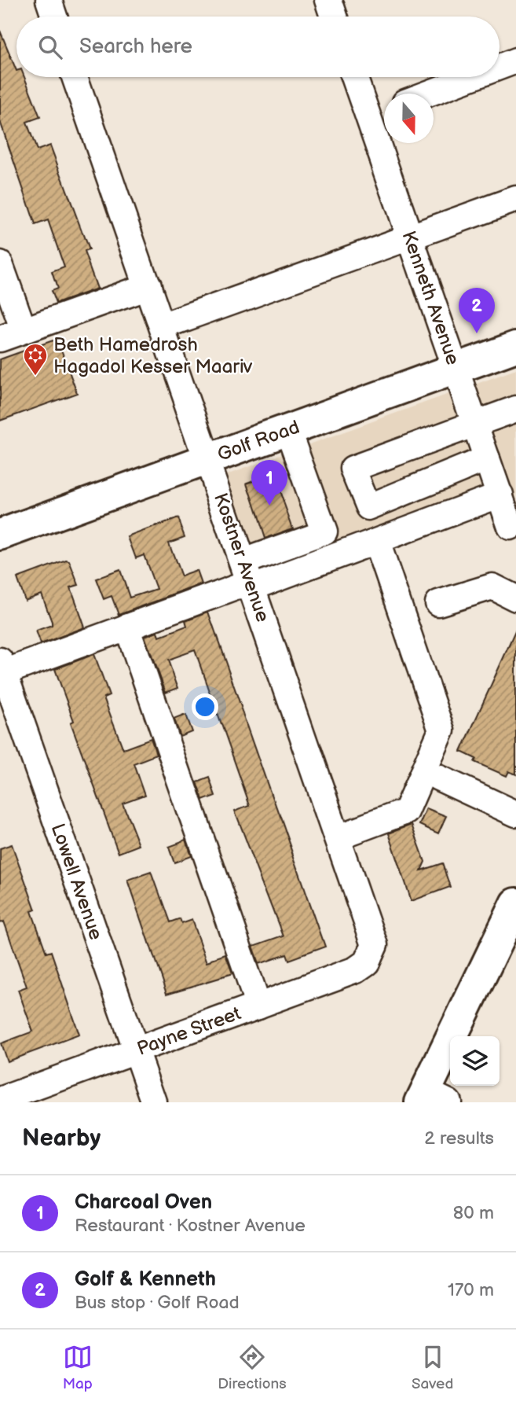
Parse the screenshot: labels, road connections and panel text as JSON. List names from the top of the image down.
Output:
{
  "streets": {
    "main road": ["Golf Road"],
    "street": [
      "Kenneth Avenue",
      "Kostner Avenue",
      "Lowell Avenue",
      "Payne Street"
    ]
  },
  "crossings": [
    ["Kenneth Avenue", "Golf Road"],
    ["Golf Road", "Kostner Avenue"],
    ["Kostner Avenue", "Payne Street"],
    ["Lowell Avenue", "Payne Street"]
  ],
  "places": {
    "synagogue": ["Beth Hamedrosh Hagadol Kesser Maariv"]
  },
  "north": "bottom",
  "page": {
    "search": "Search here",
    "pins": ["2", "1"],
    "heading": ["Nearby", "2 results"],
    "list": [
      {
        "mark": "1",
        "name": "Charcoal Oven",
        "note": "Restaurant · Kostner Avenue",
        "value": "80 m"
      },
      {
        "mark": "2",
        "name": "Golf & Kenneth",
        "note": "Bus stop · Golf Road",
        "value": "170 m"
      }
    ],
    "nav": ["Map", "Directions", "Saved"]
  }
}
